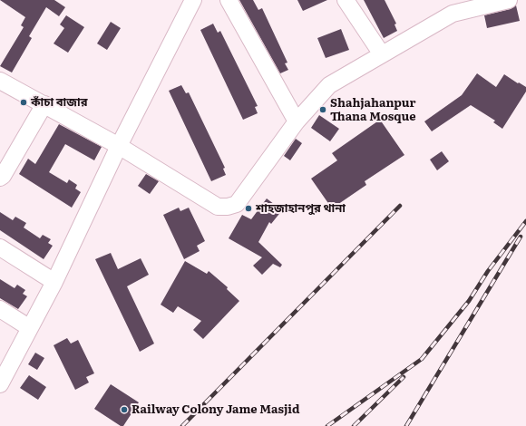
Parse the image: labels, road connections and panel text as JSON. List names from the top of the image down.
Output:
{
  "places": [
    "কাঁচা বাজার",
    "Shahjahanpur Thana Mosque",
    "শাহজাহানপুর থানা",
    "Railway Colony Jame Masjid"
  ]
}
